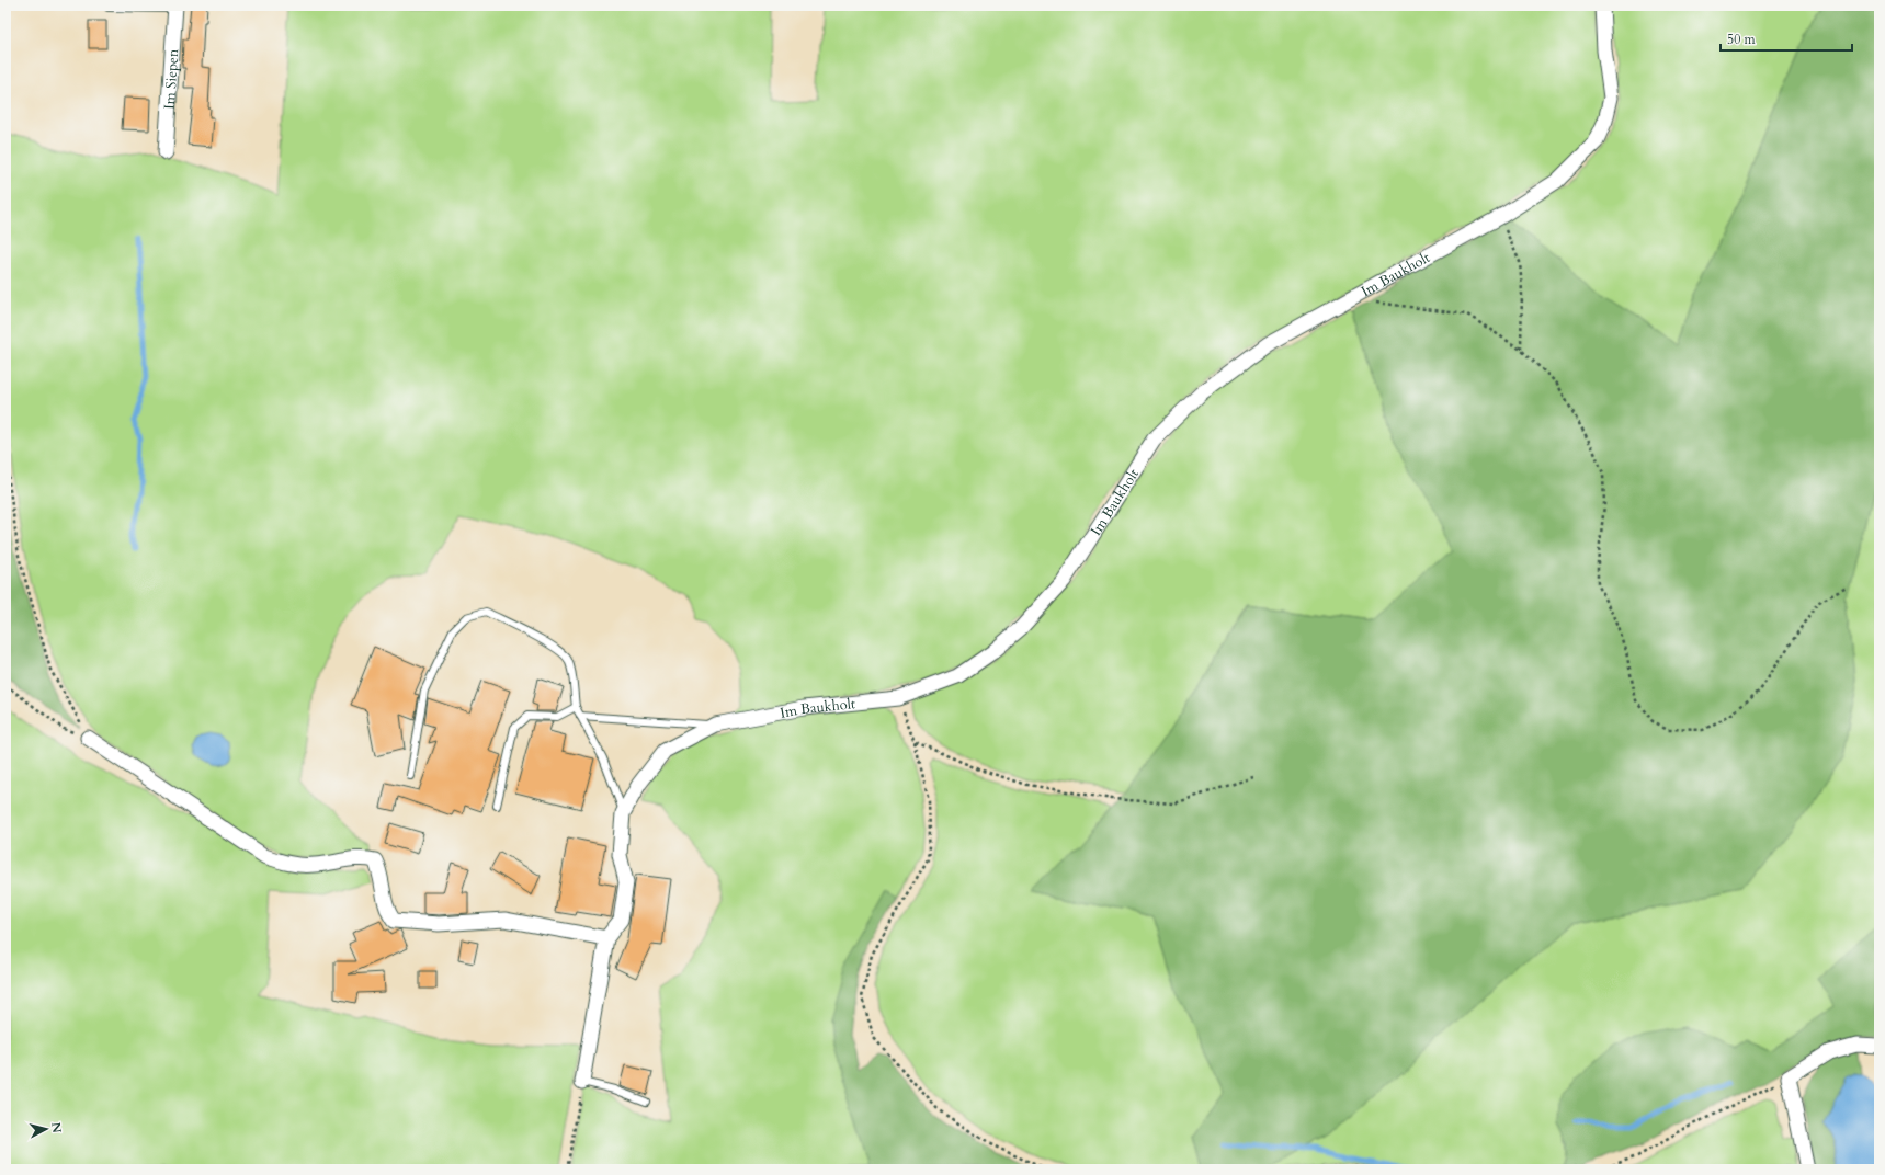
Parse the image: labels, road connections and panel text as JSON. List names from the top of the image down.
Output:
{
  "streets": {
    "street": ["Im Siepen", "Im Baukholt"]
  },
  "scale_bar": "50 m",
  "north": "right"
}
